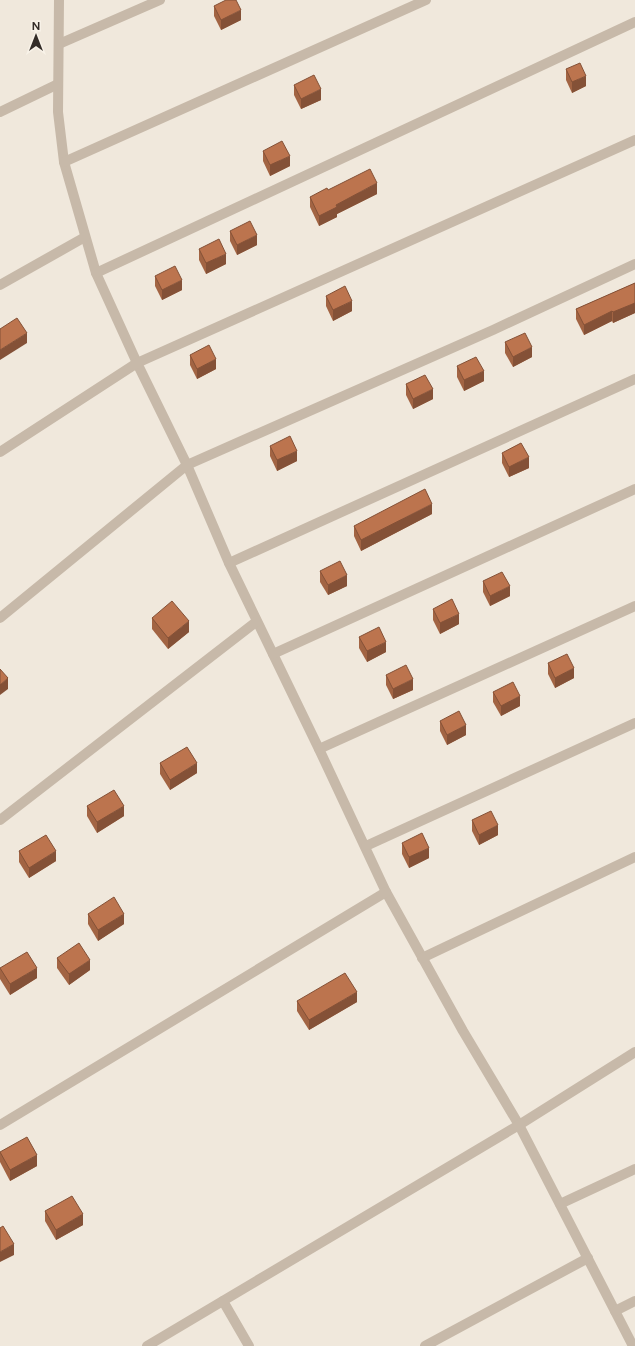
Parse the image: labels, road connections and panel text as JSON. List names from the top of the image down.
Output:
{
  "north": "top"
}
